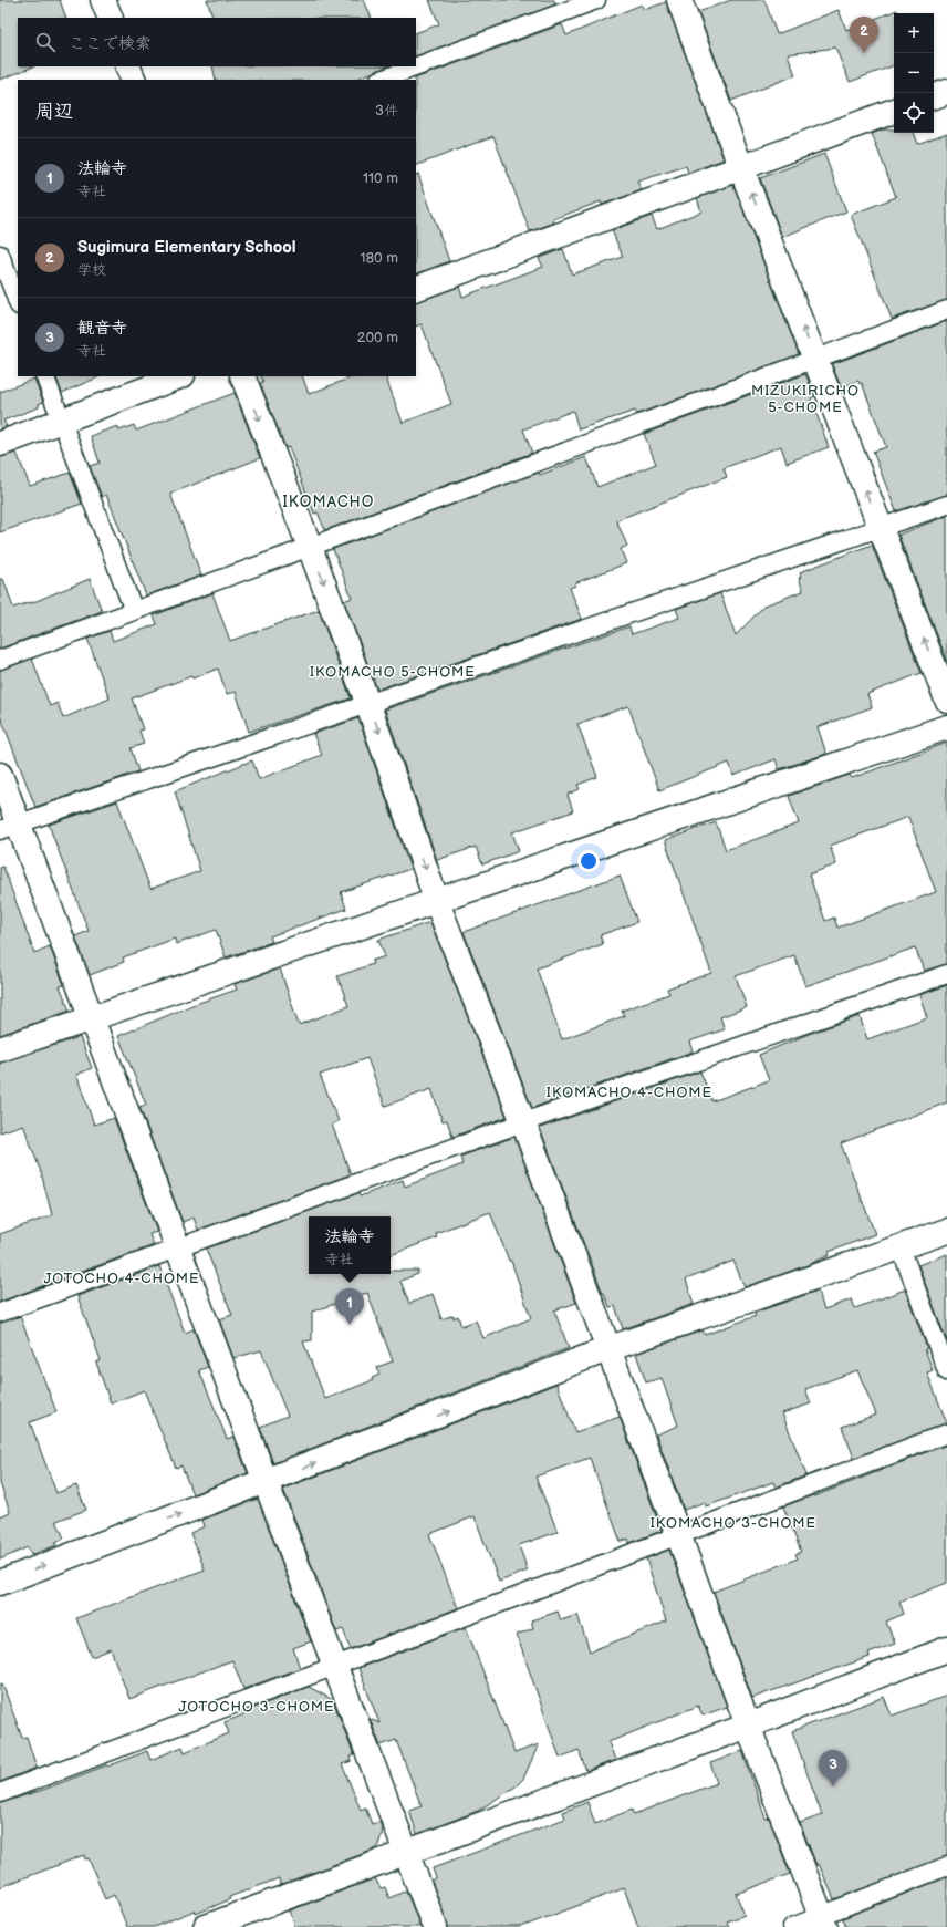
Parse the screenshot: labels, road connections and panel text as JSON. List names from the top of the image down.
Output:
{
  "districts": [
    "MIZUKIRICHO 5-CHOME",
    "IKOMACHO",
    "IKOMACHO 5-CHOME",
    "IKOMACHO 4-CHOME",
    "JOTOCHO 4-CHOME",
    "IKOMACHO 3-CHOME",
    "JOTOCHO 3-CHOME"
  ],
  "page": {
    "map_buttons": ["+", "−"],
    "pins": ["2", "1", "3"],
    "search": "ここで検索",
    "heading": ["周辺", "3件"],
    "list": [
      {
        "mark": "1",
        "name": "法輪寺",
        "note": "寺社",
        "value": "110 m"
      },
      {
        "mark": "2",
        "name": "Sugimura Elementary School",
        "note": "学校",
        "value": "180 m"
      },
      {
        "mark": "3",
        "name": "観音寺",
        "note": "寺社",
        "value": "200 m"
      }
    ],
    "popup": ["法輪寺", "寺社"]
  }
}
